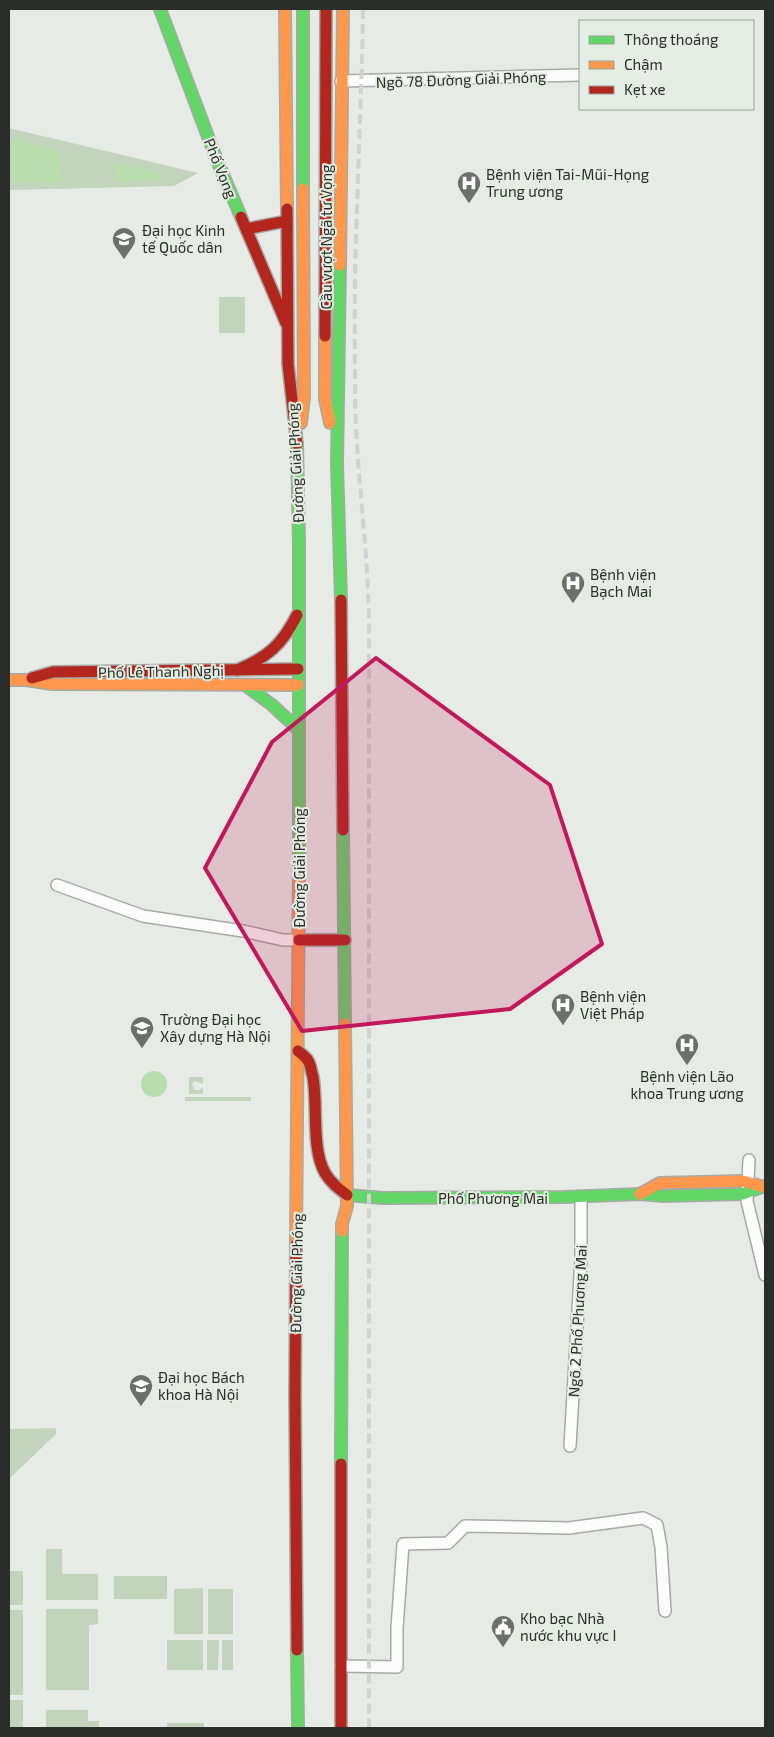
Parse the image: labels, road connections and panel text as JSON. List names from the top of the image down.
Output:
{
  "streets": {
    "main road": [
      "Phố Vọng",
      "Cầu vượt Ngã tư Vọng",
      "Đường Giải Phóng",
      "Phố Lê Thanh Nghị",
      "Phố Phương Mai"
    ],
    "street": ["Ngõ 78 Đường Giải Phóng", "Ngõ 2 Phố Phương Mai"]
  },
  "crossings": [
    ["Phố Vọng", "Đường Giải Phóng"],
    ["Cầu vượt Ngã tư Vọng", "Đường Giải Phóng"],
    ["Đường Giải Phóng", "Phố Lê Thanh Nghị"],
    ["Phố Phương Mai", "Ngõ 2 Phố Phương Mai"]
  ],
  "places": {
    "hospital": [
      "Bệnh viện Tai-Mũi-Họng Trung ương",
      "Bệnh viện Bạch Mai",
      "Bệnh viện Việt Pháp",
      "Bệnh viện Lão khoa Trung ương"
    ],
    "school or university": ["Đại học Kinh tế Quốc dân", "Trường Đại học Xây dựng Hà Nội", "Đại học Bách khoa Hà Nội"],
    "public building": ["Kho bạc Nhà nước khu vực I"]
  },
  "legend": ["Thông thoáng", "Chậm", "Kẹt xe"]
}
